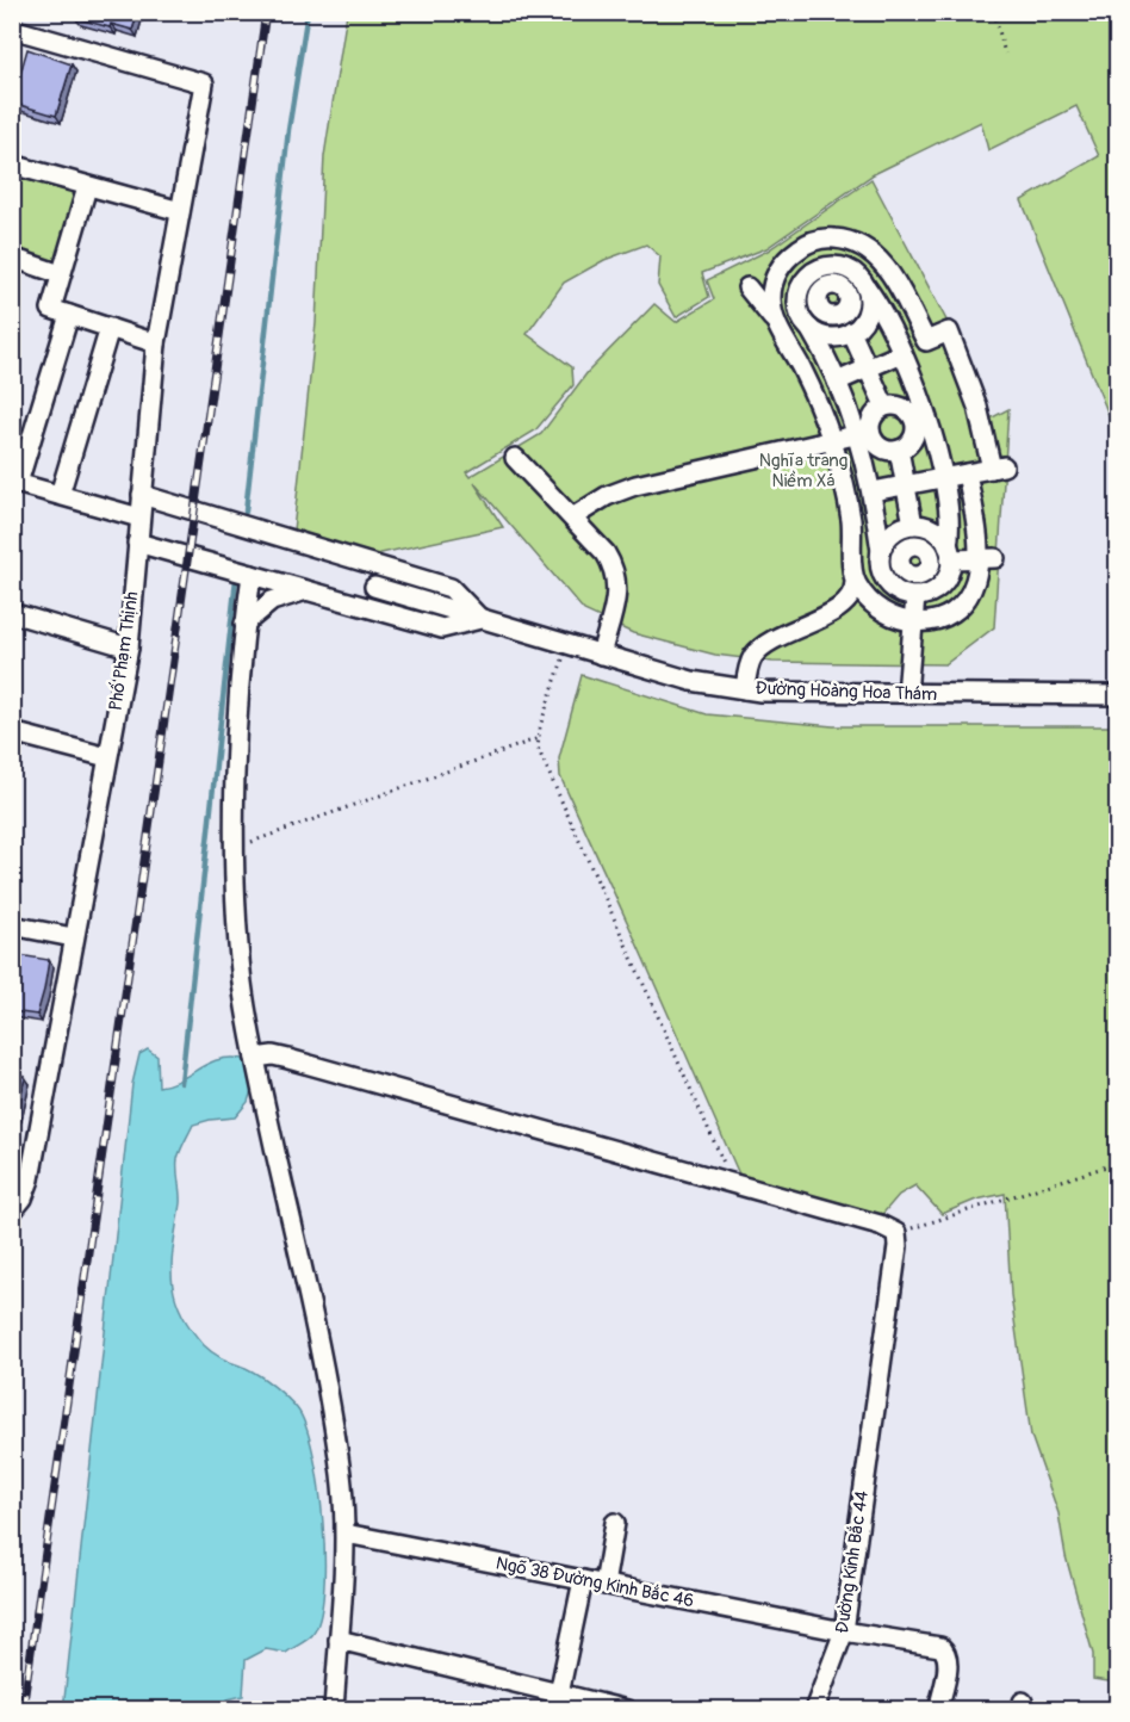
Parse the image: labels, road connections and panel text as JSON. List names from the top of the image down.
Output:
{
  "streets": {
    "street": [
      "Phố Phạm Thịnh",
      "Đường Hoàng Hoa Thám",
      "Đường Kinh Bắc 44",
      "Ngõ 38 Đường Kinh Bắc 46"
    ]
  },
  "crossings": [
    ["Đường Kinh Bắc 44", "Ngõ 38 Đường Kinh Bắc 46"]
  ],
  "parks": ["Nghĩa trang Niềm Xá"]
}
